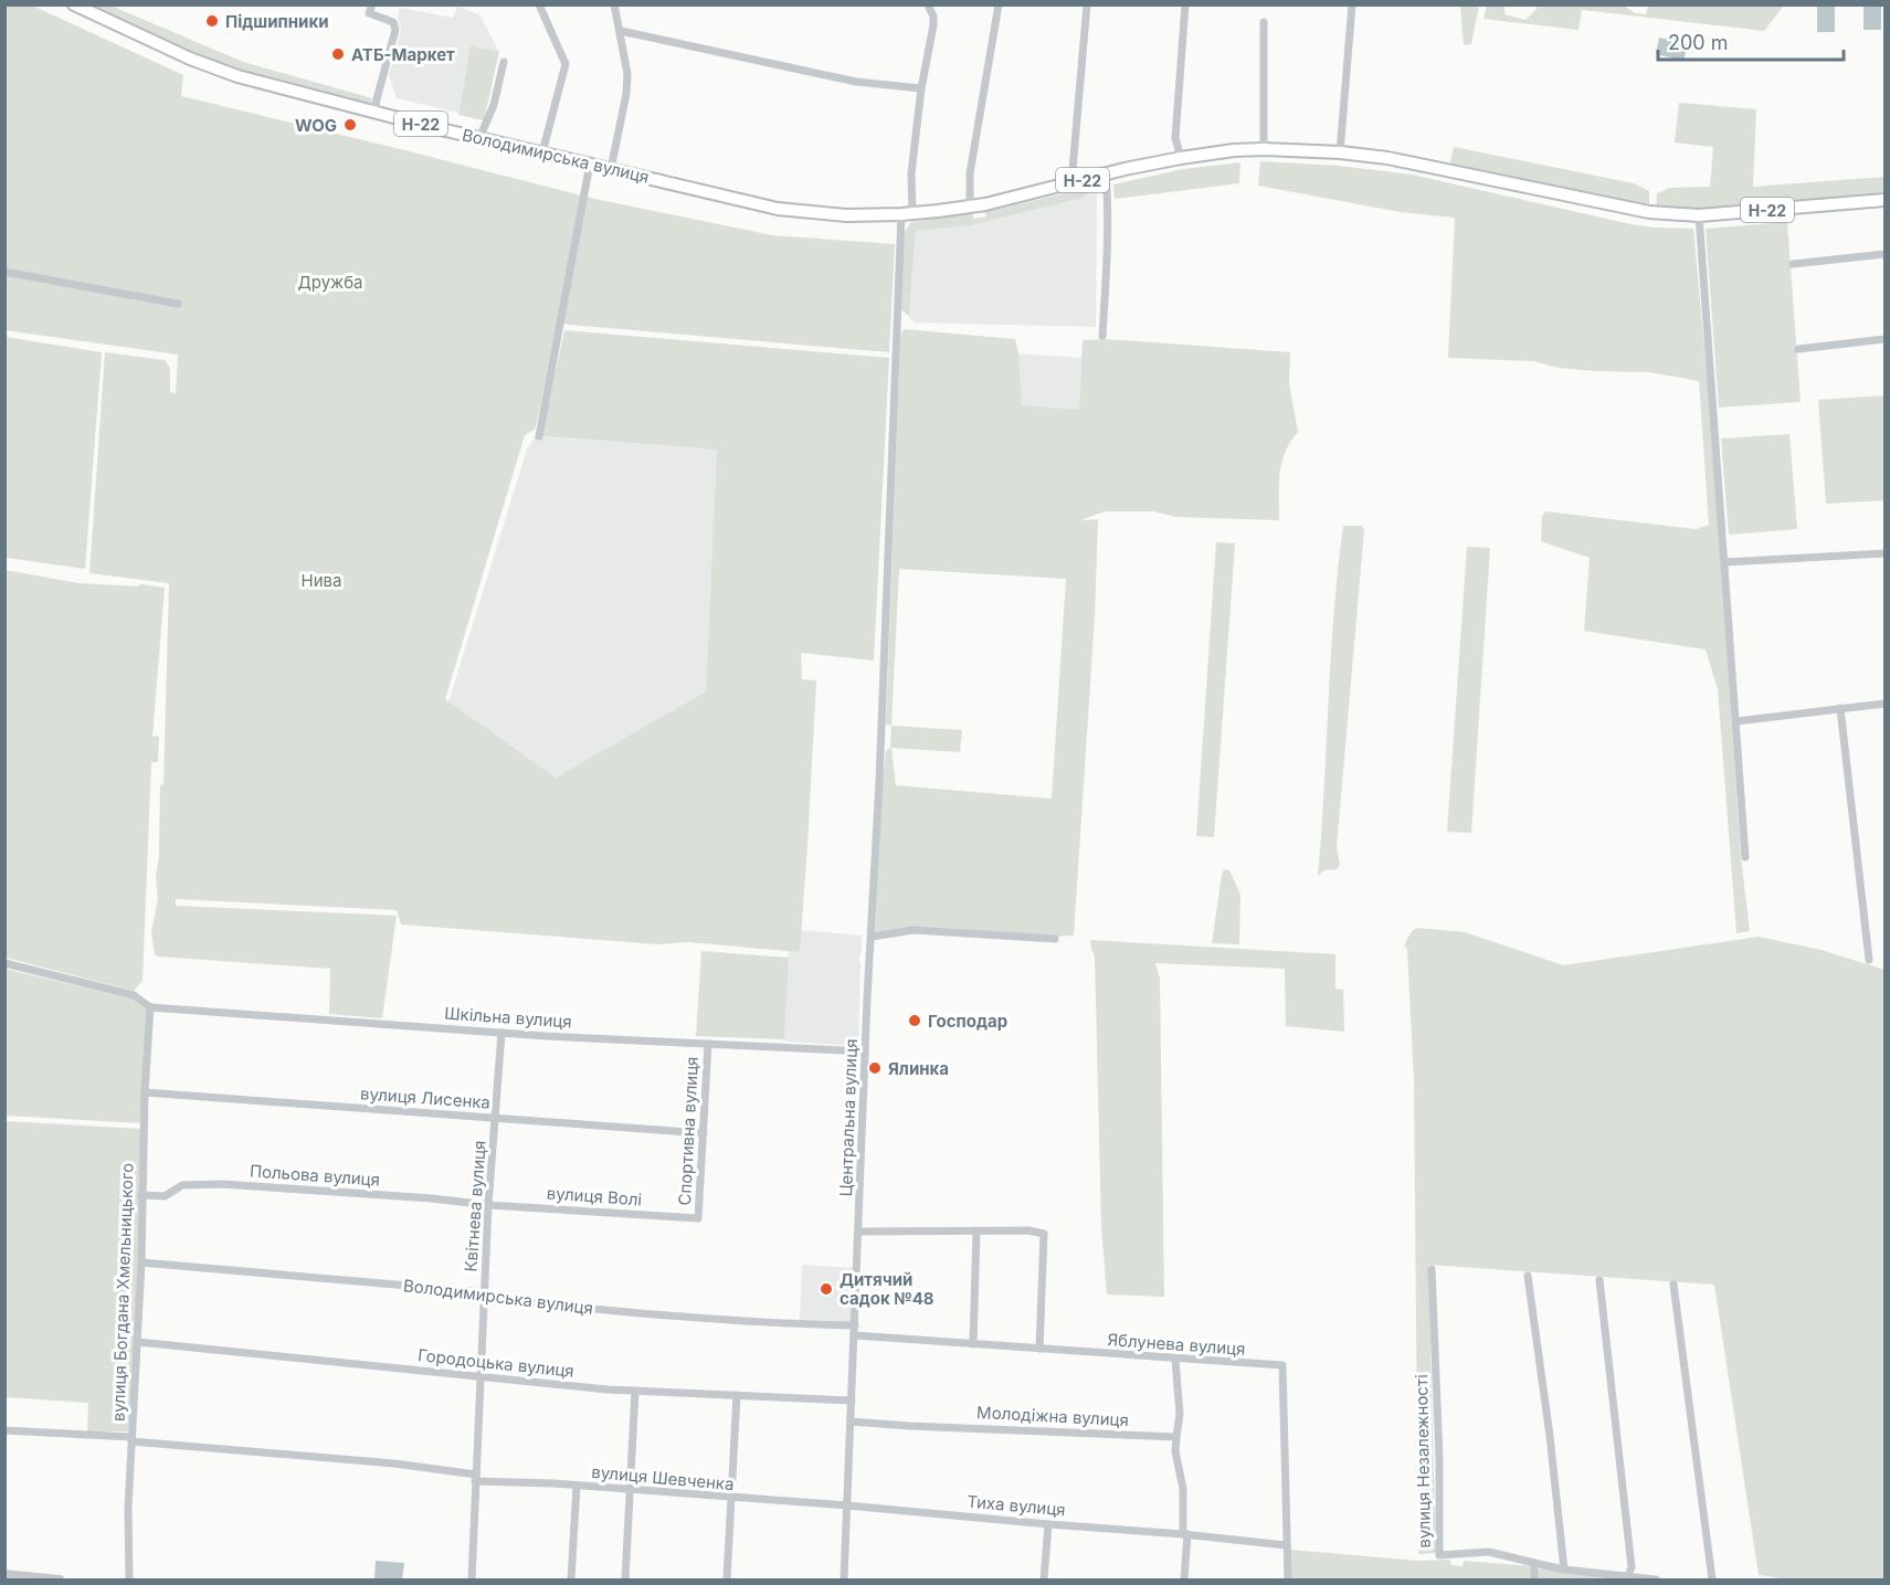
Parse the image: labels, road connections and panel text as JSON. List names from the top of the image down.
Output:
{
  "streets": {
    "main road": ["Н-22", "Володимирська вулиця"],
    "street": [
      "Шкільна вулиця",
      "вулиця Лисенка",
      "Центральна вулиця",
      "Спортивна вулиця",
      "Польова вулиця",
      "вулиця Волі",
      "Квітнева вулиця",
      "вулиця Богдана Хмельницького",
      "Яблунева вулиця",
      "Городоцька вулиця",
      "Молодіжна вулиця",
      "вулиця Незалежності",
      "вулиця Шевченка",
      "Тиха вулиця"
    ]
  },
  "crossings": [
    ["Н-22", "Володимирська вулиця"],
    ["Н-22", "Центральна вулиця"],
    ["Володимирська вулиця", "Центральна вулиця"],
    ["Володимирська вулиця", "Квітнева вулиця"],
    ["Володимирська вулиця", "вулиця Богдана Хмельницького"],
    ["Шкільна вулиця", "Центральна вулиця"],
    ["Шкільна вулиця", "Спортивна вулиця"],
    ["Шкільна вулиця", "Квітнева вулиця"],
    ["Шкільна вулиця", "вулиця Богдана Хмельницького"],
    ["вулиця Лисенка", "Спортивна вулиця"],
    ["вулиця Лисенка", "Квітнева вулиця"],
    ["вулиця Лисенка", "вулиця Богдана Хмельницького"],
    ["Центральна вулиця", "Яблунева вулиця"],
    ["Центральна вулиця", "Городоцька вулиця"],
    ["Центральна вулиця", "Молодіжна вулиця"],
    ["Центральна вулиця", "вулиця Шевченка"],
    ["Центральна вулиця", "Тиха вулиця"],
    ["Спортивна вулиця", "вулиця Волі"],
    ["Польова вулиця", "вулиця Волі"],
    ["Польова вулиця", "Квітнева вулиця"],
    ["Польова вулиця", "вулиця Богдана Хмельницького"],
    ["вулиця Волі", "Квітнева вулиця"],
    ["Квітнева вулиця", "Городоцька вулиця"],
    ["Квітнева вулиця", "вулиця Шевченка"],
    ["вулиця Богдана Хмельницького", "Городоцька вулиця"],
    ["вулиця Богдана Хмельницького", "вулиця Шевченка"],
    ["Яблунева вулиця", "Тиха вулиця"],
    ["вулиця Шевченка", "Тиха вулиця"]
  ],
  "parks": ["Дружба", "Нива"],
  "places": [
    "Підшипники",
    "АТБ-Маркет",
    "WOG",
    "Господар",
    "Ялинка",
    "Дитячий садок №48"
  ],
  "scale_bar": "200 m"
}
